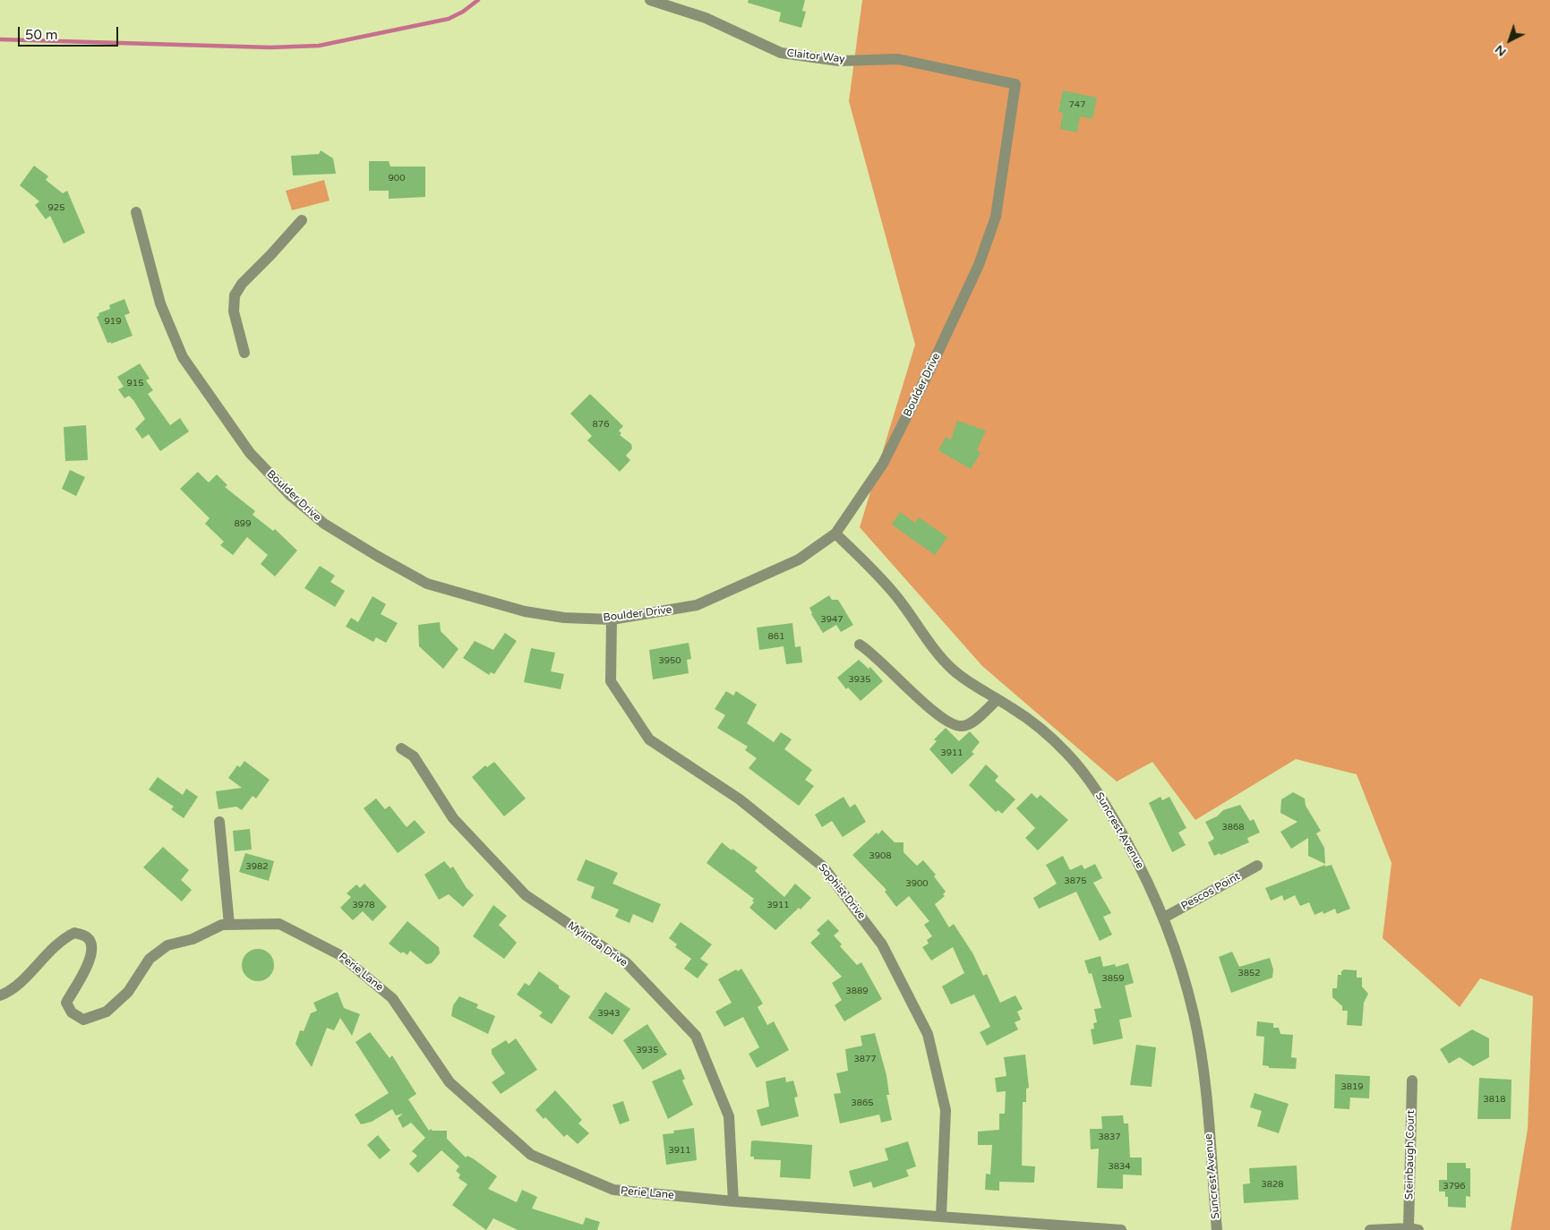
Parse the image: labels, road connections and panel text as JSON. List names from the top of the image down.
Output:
{
  "streets": {
    "street": [
      "Claitor Way",
      "Boulder Drive",
      "Suncrest Avenue",
      "Sophist Drive",
      "Pescos Point",
      "Mylinda Drive",
      "Perie Lane",
      "Steinbaugh Court"
    ]
  },
  "crossings": [
    ["Claitor Way", "Boulder Drive"],
    ["Boulder Drive", "Suncrest Avenue"],
    ["Boulder Drive", "Sophist Drive"],
    ["Suncrest Avenue", "Pescos Point"],
    ["Sophist Drive", "Perie Lane"],
    ["Mylinda Drive", "Perie Lane"]
  ],
  "house_numbers": [
    "747",
    "900",
    "925",
    "919",
    "915",
    "876",
    "899",
    "3947",
    "861",
    "3950",
    "3935",
    "3911",
    "3868",
    "3908",
    "3982",
    "3875",
    "3900",
    "3978",
    "3911",
    "3852",
    "3859",
    "3889",
    "3943",
    "3935",
    "3877",
    "3819",
    "3818",
    "3865",
    "3837",
    "3911",
    "3834",
    "3828",
    "3796"
  ],
  "scale_bar": "50 m",
  "north": "bottom left"
}
